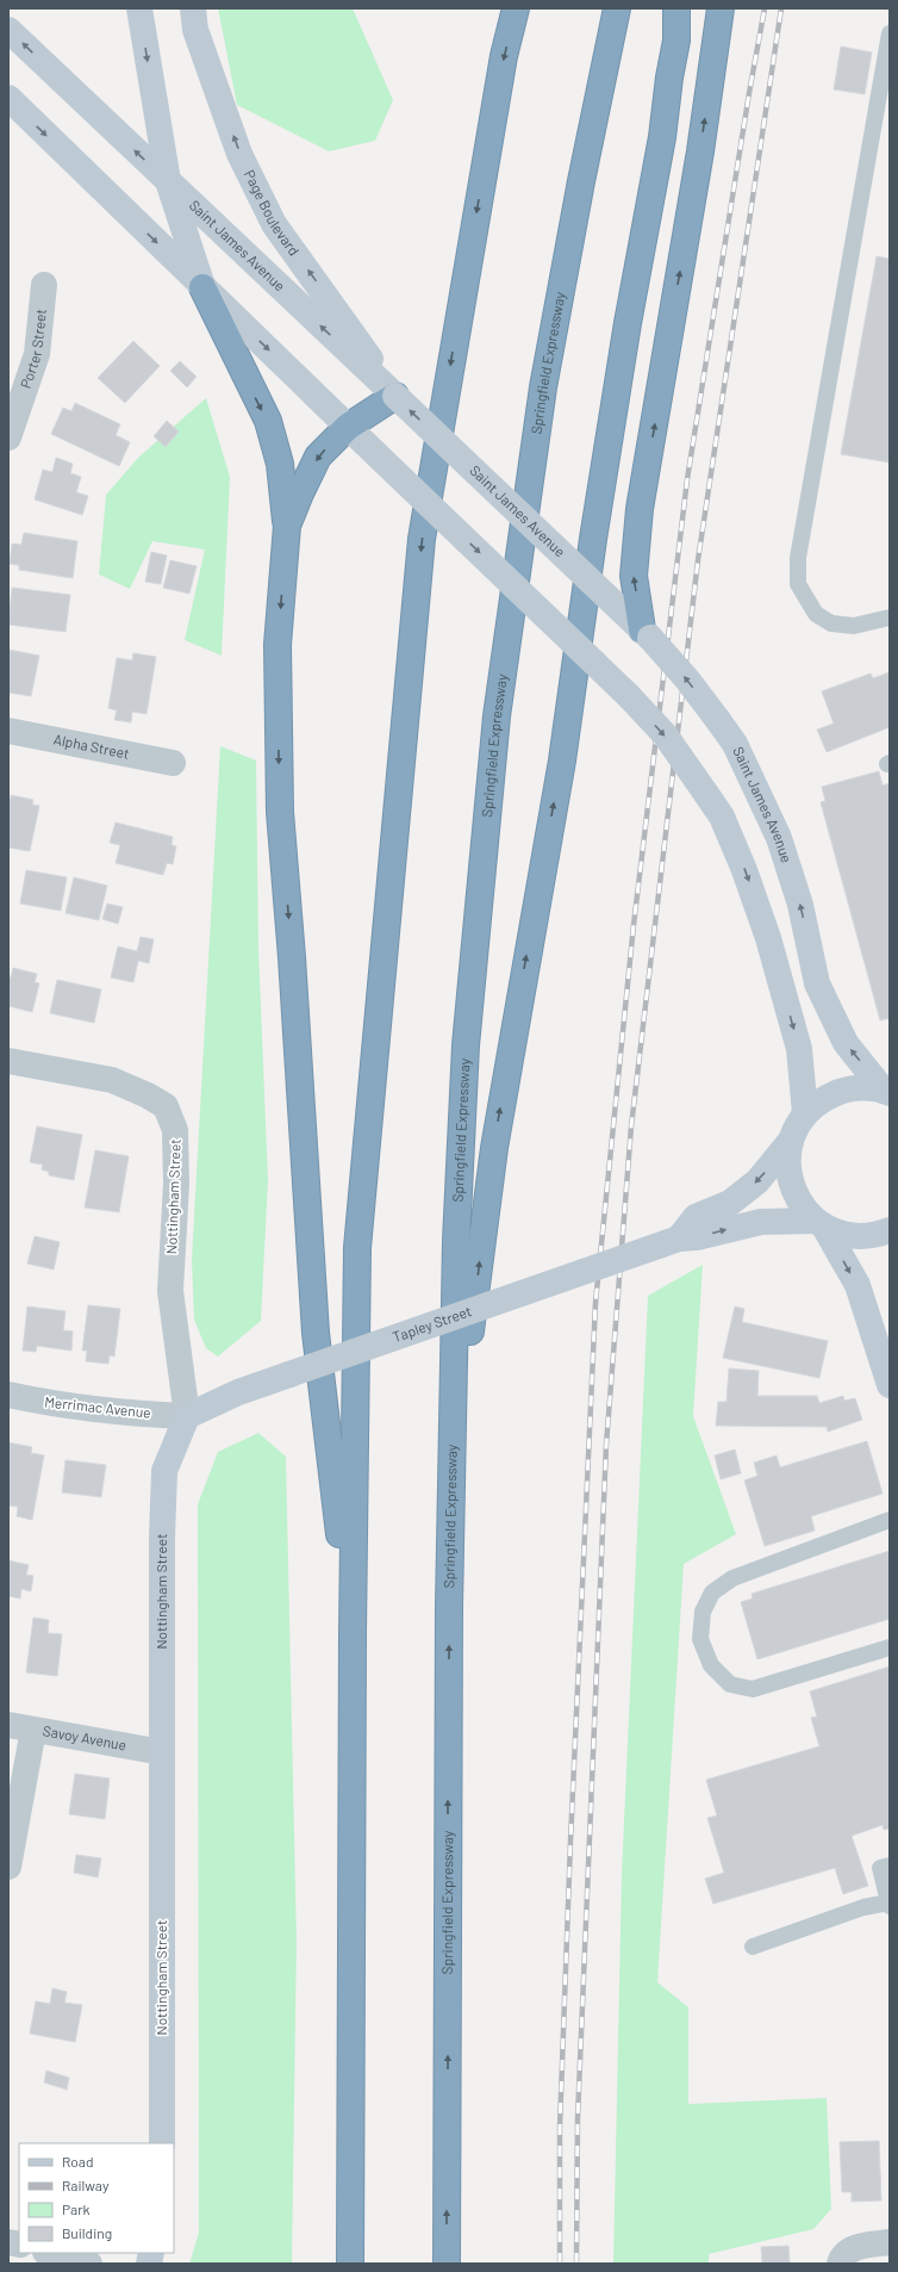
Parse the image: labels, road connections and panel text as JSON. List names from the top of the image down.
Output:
{
  "streets": {
    "highway": ["Springfield Expressway"],
    "main road": [
      "Page Boulevard",
      "Saint James Avenue",
      "Nottingham Street",
      "Tapley Street"
    ],
    "street": [
      "Porter Street",
      "Alpha Street",
      "Merrimac Avenue",
      "Savoy Avenue"
    ]
  },
  "crossings": [
    ["Page Boulevard", "Saint James Avenue"],
    ["Nottingham Street", "Tapley Street"],
    ["Nottingham Street", "Merrimac Avenue"],
    ["Nottingham Street", "Savoy Avenue"],
    ["Tapley Street", "Merrimac Avenue"]
  ],
  "legend": [
    "Road",
    "Railway",
    "Park",
    "Building"
  ]
}
